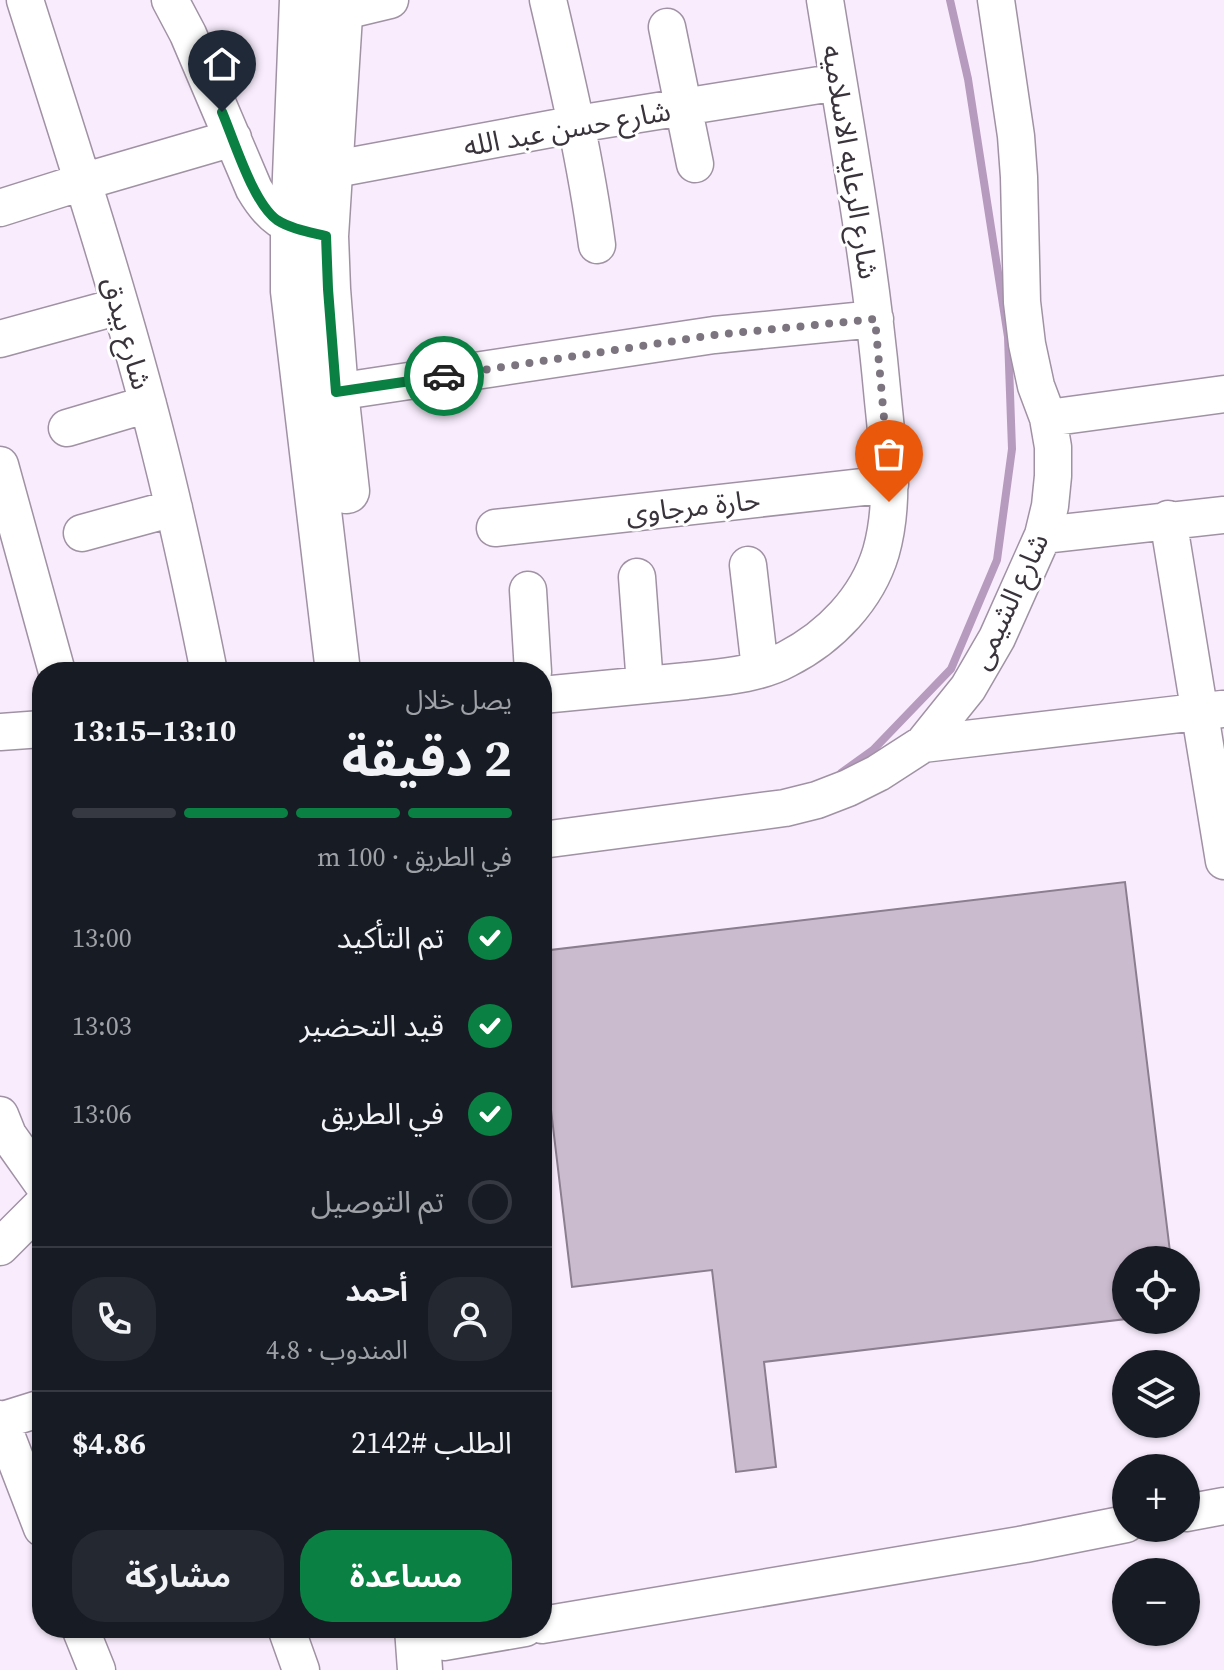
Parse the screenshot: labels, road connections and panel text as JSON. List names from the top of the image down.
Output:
{
  "streets": {
    "street": [
      "شارع حسن عبد الله",
      "شارع الرعايه الاسلاميه",
      "شارع بيدق",
      "حارة مرجاوى",
      "شارع الشيمى"
    ]
  },
  "crossings": [
    ["شارع حسن عبد الله", "شارع الرعايه الاسلاميه"],
    ["شارع الرعايه الاسلاميه", "حارة مرجاوى"]
  ],
  "page": {
    "heading": ["2 دقيقة", "يصل خلال", "13:10–13:15"],
    "panel": [
      "أحمد",
      "المندوب · 4.8",
      "الطلب #2142",
      "$4.86"
    ],
    "bar": "في الطريق · 100 m",
    "list": [
      ["تم التأكيد", "13:00"],
      ["قيد التحضير", "13:03"],
      ["في الطريق", "13:06"],
      "تم التوصيل"
    ],
    "map_buttons": ["+", "−"],
    "buttons": ["مساعدة", "مشاركة"]
  }
}
